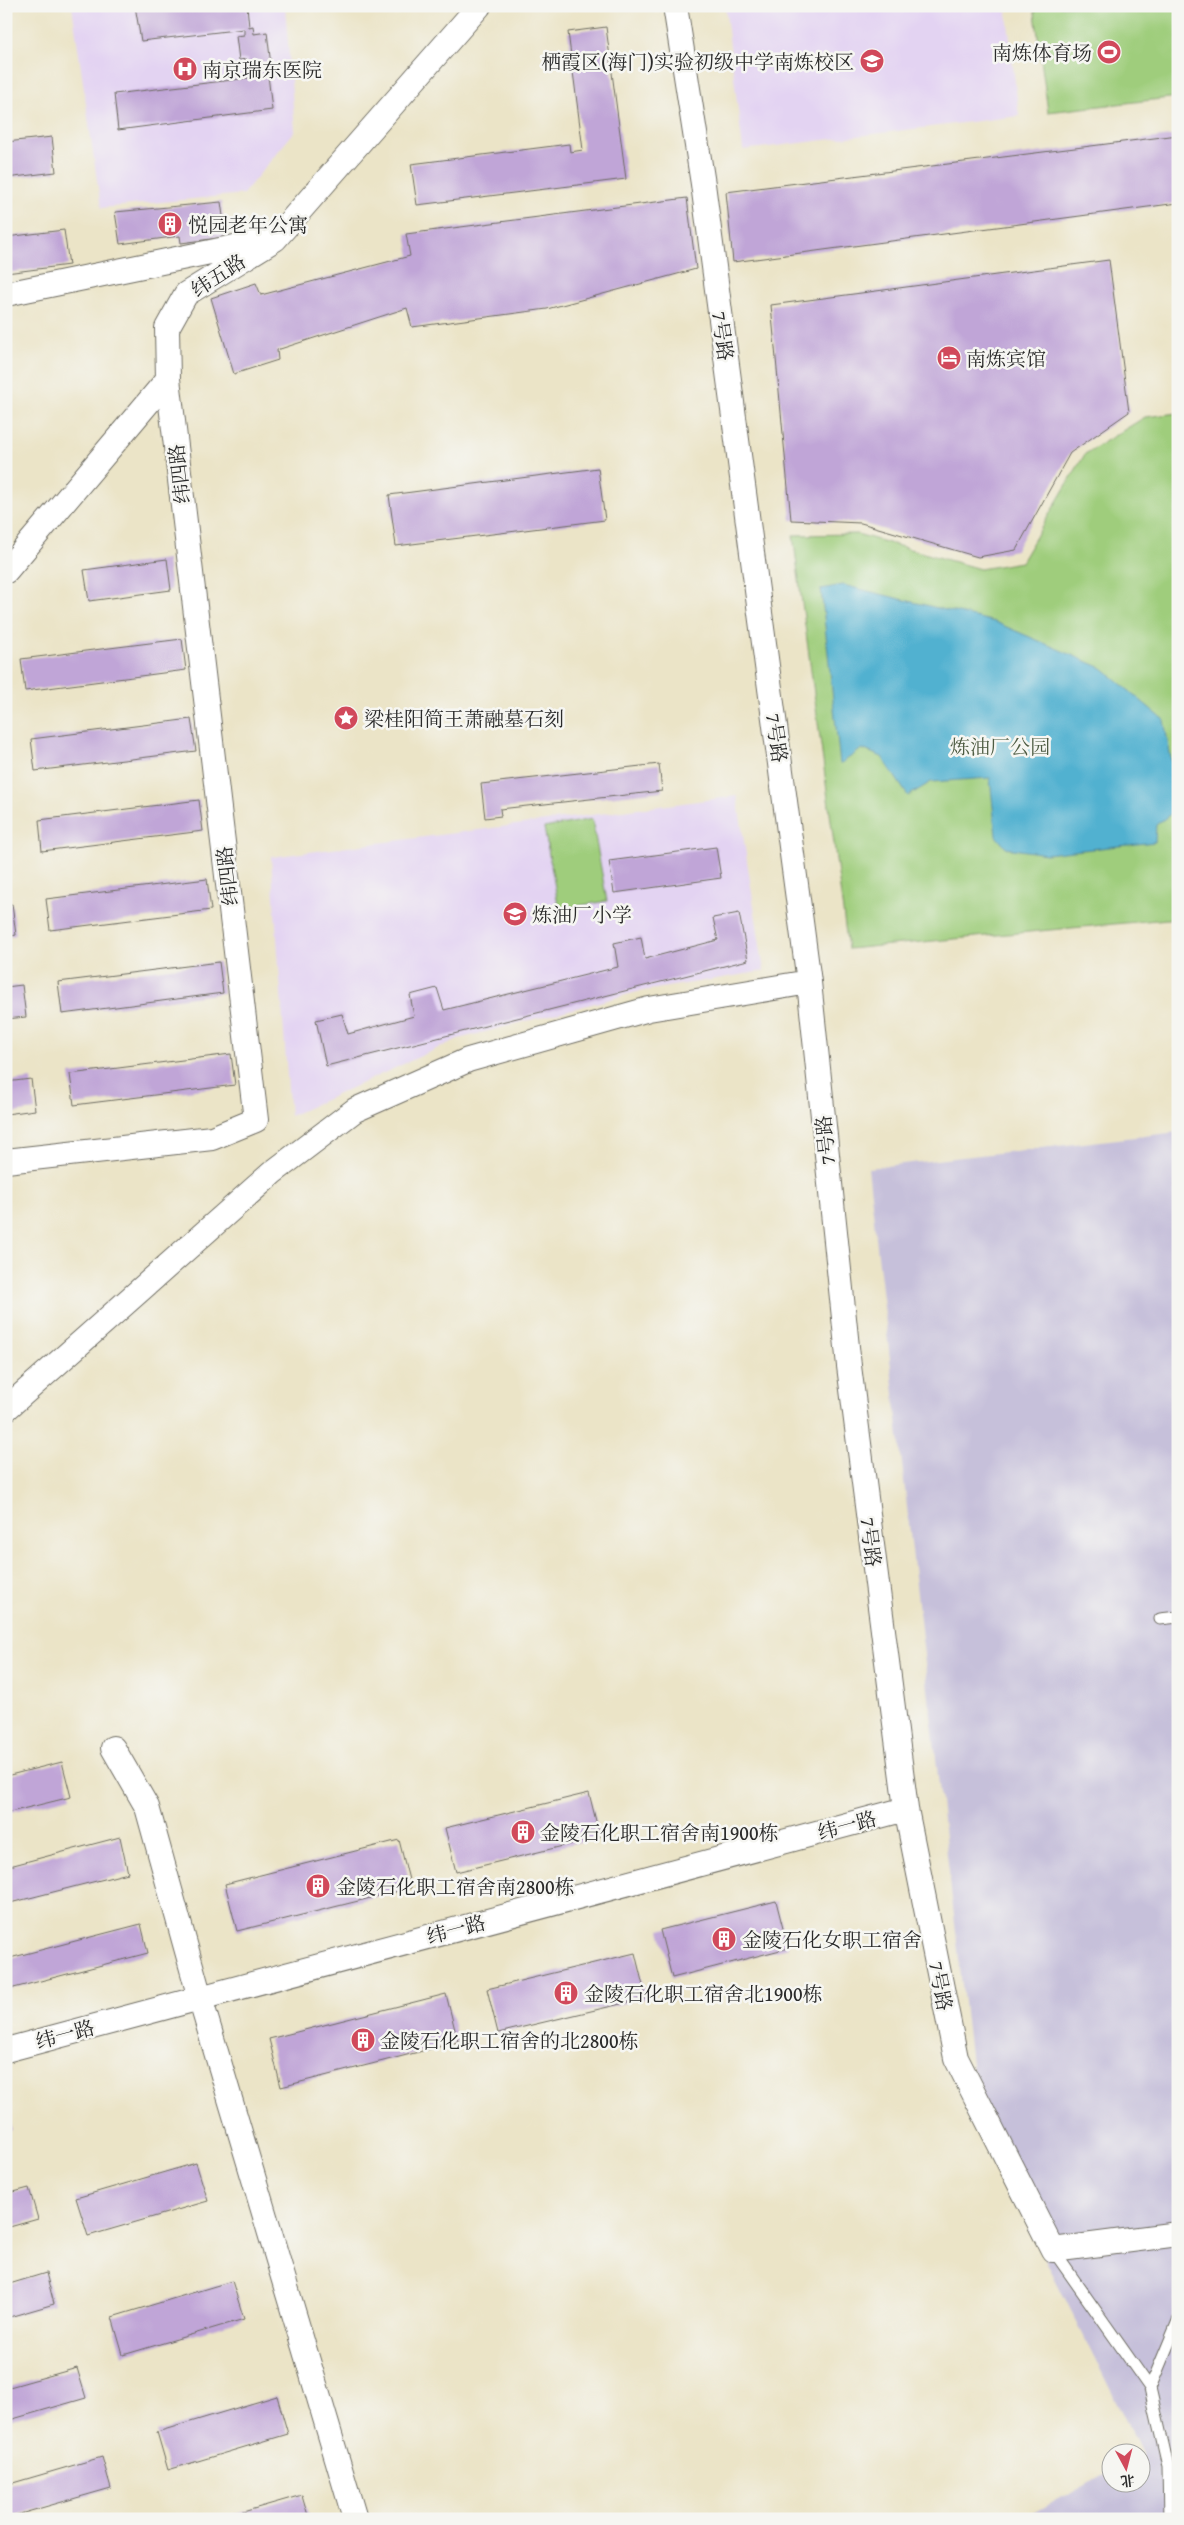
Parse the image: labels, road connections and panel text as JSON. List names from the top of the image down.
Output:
{
  "streets": {
    "street": [
      "纬五路",
      "7号路",
      "纬四路",
      "纬一路"
    ]
  },
  "crossings": [
    ["纬五路", "纬四路"],
    ["7号路", "纬一路"]
  ],
  "parks": ["炼油厂公园"],
  "places": {
    "sports": ["南炼体育场"],
    "school or university": ["栖霞区(海门)实验初级中学南炼校区", "炼油厂小学"],
    "hospital": ["南京瑞东医院"],
    "building": [
      "悦园老年公寓",
      "金陵石化职工宿舍南1900栋",
      "金陵石化职工宿舍南2800栋",
      "金陵石化女职工宿舍",
      "金陵石化职工宿舍北1900栋",
      "金陵石化职工宿舍的北2800栋"
    ],
    "hotel": ["南炼宾馆"],
    "place": ["梁桂阳简王萧融墓石刻"]
  },
  "north": "bottom"
}
